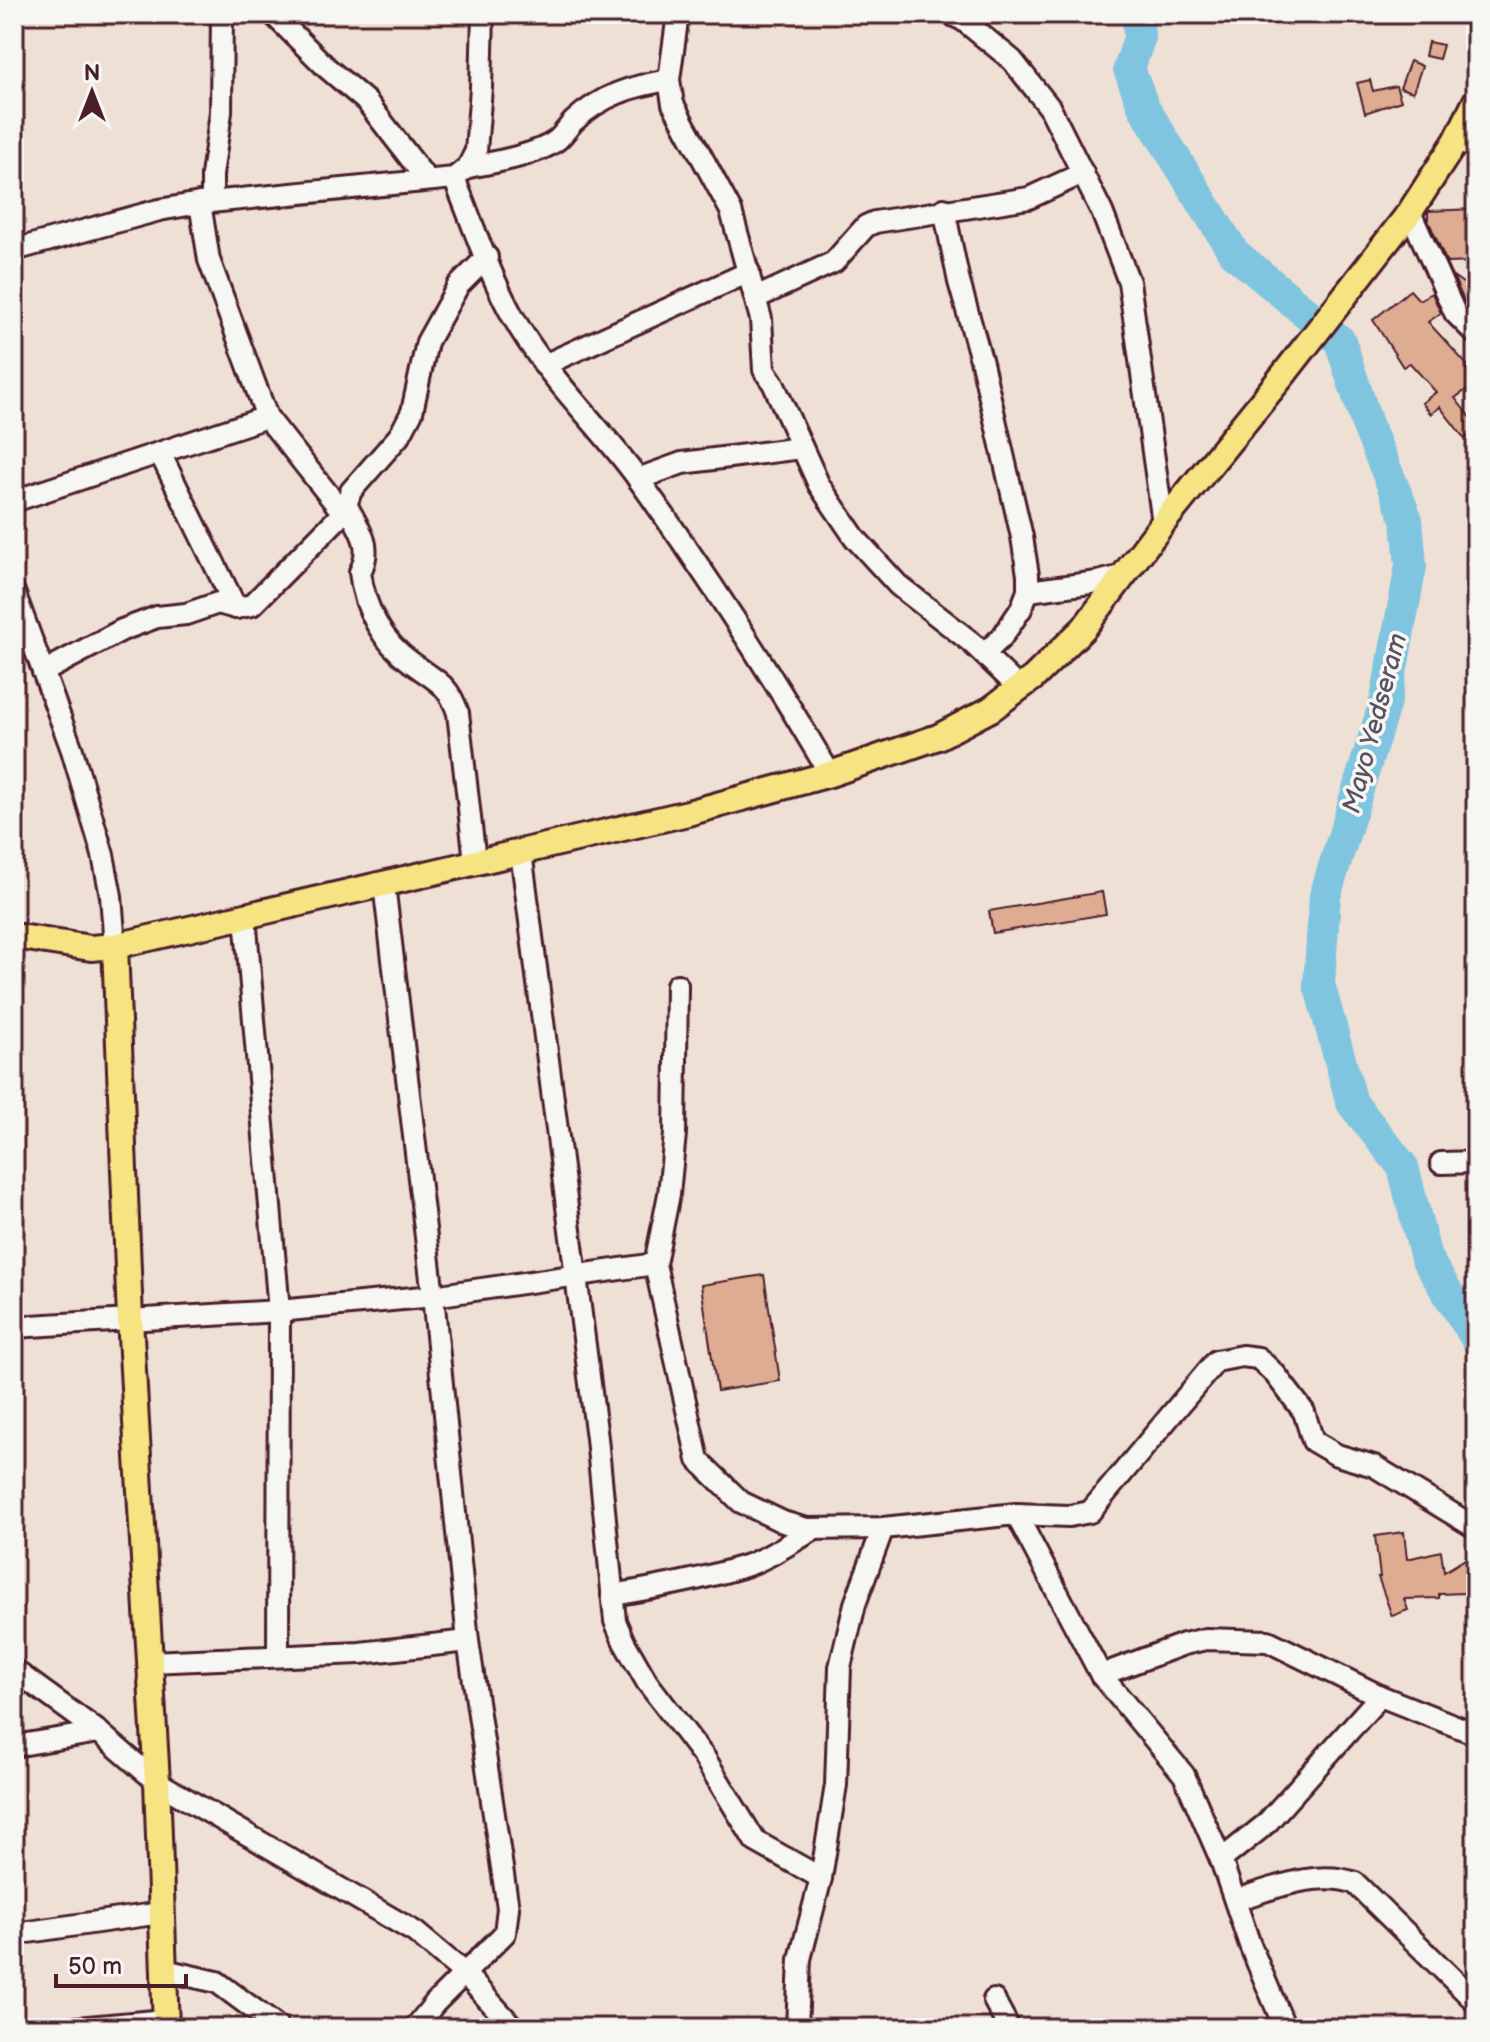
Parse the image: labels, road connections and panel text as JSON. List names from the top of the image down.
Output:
{
  "water": ["Mayo Yedseram"],
  "scale_bar": "50 m",
  "north": "top"
}
